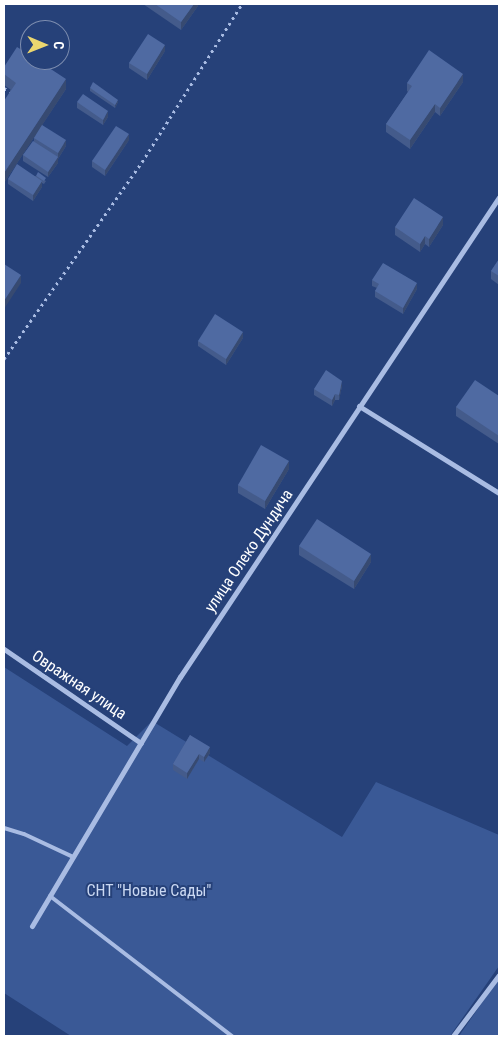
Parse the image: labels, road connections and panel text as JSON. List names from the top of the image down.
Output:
{
  "streets": {
    "street": ["улица Олеко Дундича", "Овражная улица"]
  },
  "crossings": [
    ["улица Олеко Дундича", "Овражная улица"]
  ],
  "parks": ["СНТ \"Новые Сады\""],
  "north": "right"
}
